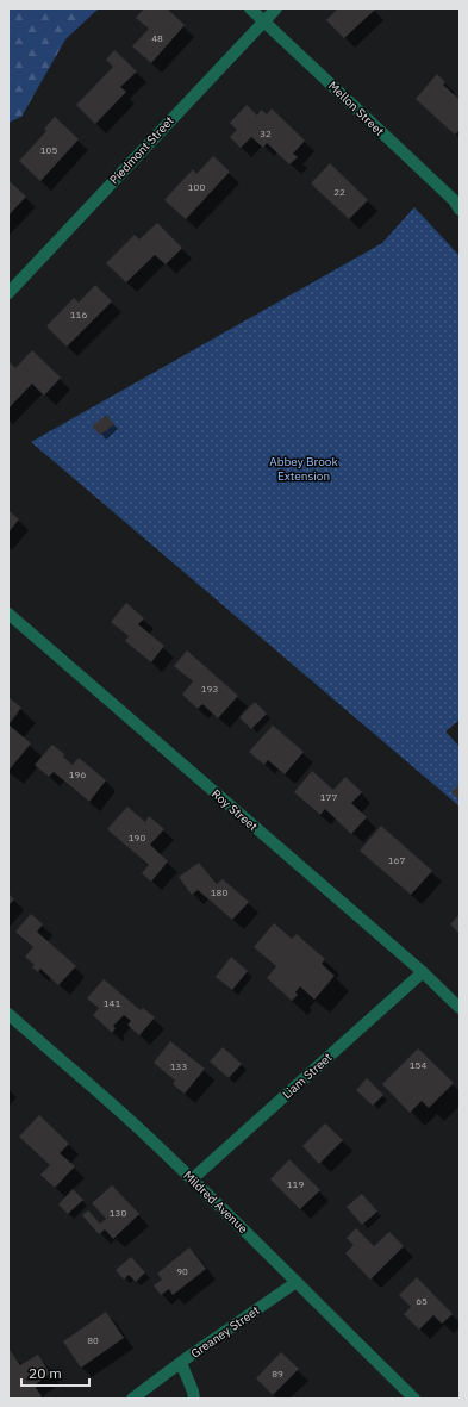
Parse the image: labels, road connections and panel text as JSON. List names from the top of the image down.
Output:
{
  "streets": {
    "street": [
      "Mellon Street",
      "Piedmont Street",
      "Roy Street",
      "Liam Street",
      "Mildred Avenue",
      "Greaney Street"
    ]
  },
  "crossings": [
    ["Mellon Street", "Piedmont Street"],
    ["Roy Street", "Liam Street"],
    ["Liam Street", "Mildred Avenue"],
    ["Mildred Avenue", "Greaney Street"]
  ],
  "parks": ["Abbey Brook Extension"],
  "house_numbers": [
    "48",
    "32",
    "105",
    "100",
    "22",
    "116",
    "193",
    "196",
    "177",
    "190",
    "167",
    "180",
    "141",
    "154",
    "133",
    "119",
    "130",
    "90",
    "65",
    "80",
    "89"
  ],
  "scale_bar": "20 m"
}
